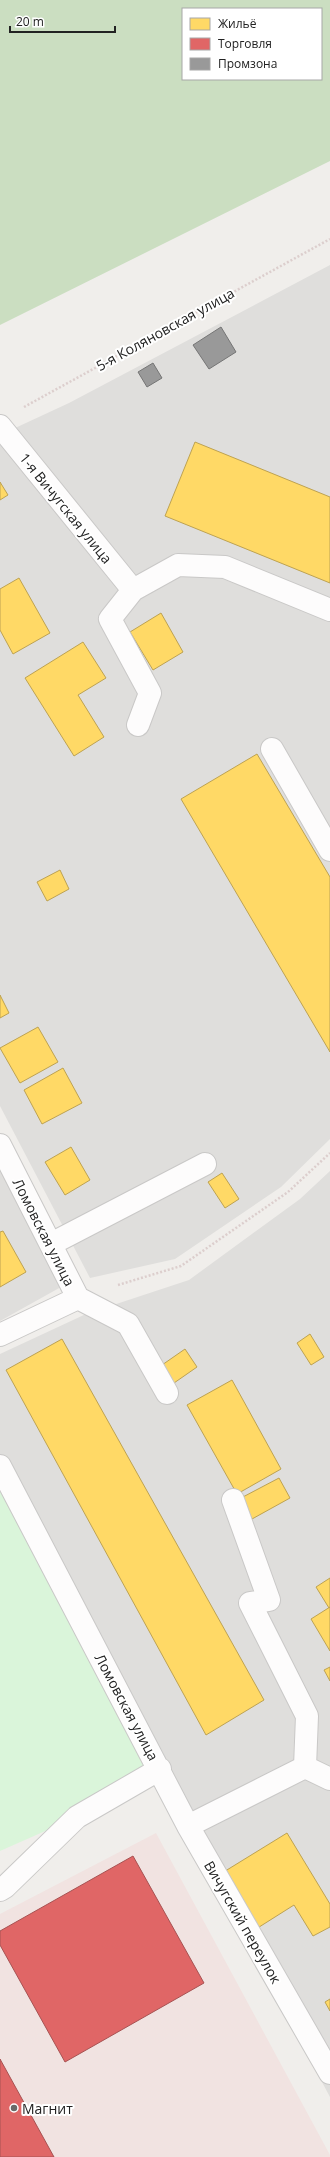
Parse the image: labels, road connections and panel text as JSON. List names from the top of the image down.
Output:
{
  "streets": {
    "street": ["1-я Вичугская улица", "Ломовская улица", "Вичугский переулок"],
    "path": ["5-я Коляновская улица"]
  },
  "crossings": [
    ["Ломовская улица", "Вичугский переулок"]
  ],
  "places": ["Магнит"],
  "legend": ["Жильё", "Торговля", "Промзона"],
  "scale_bar": "20 m"
}
